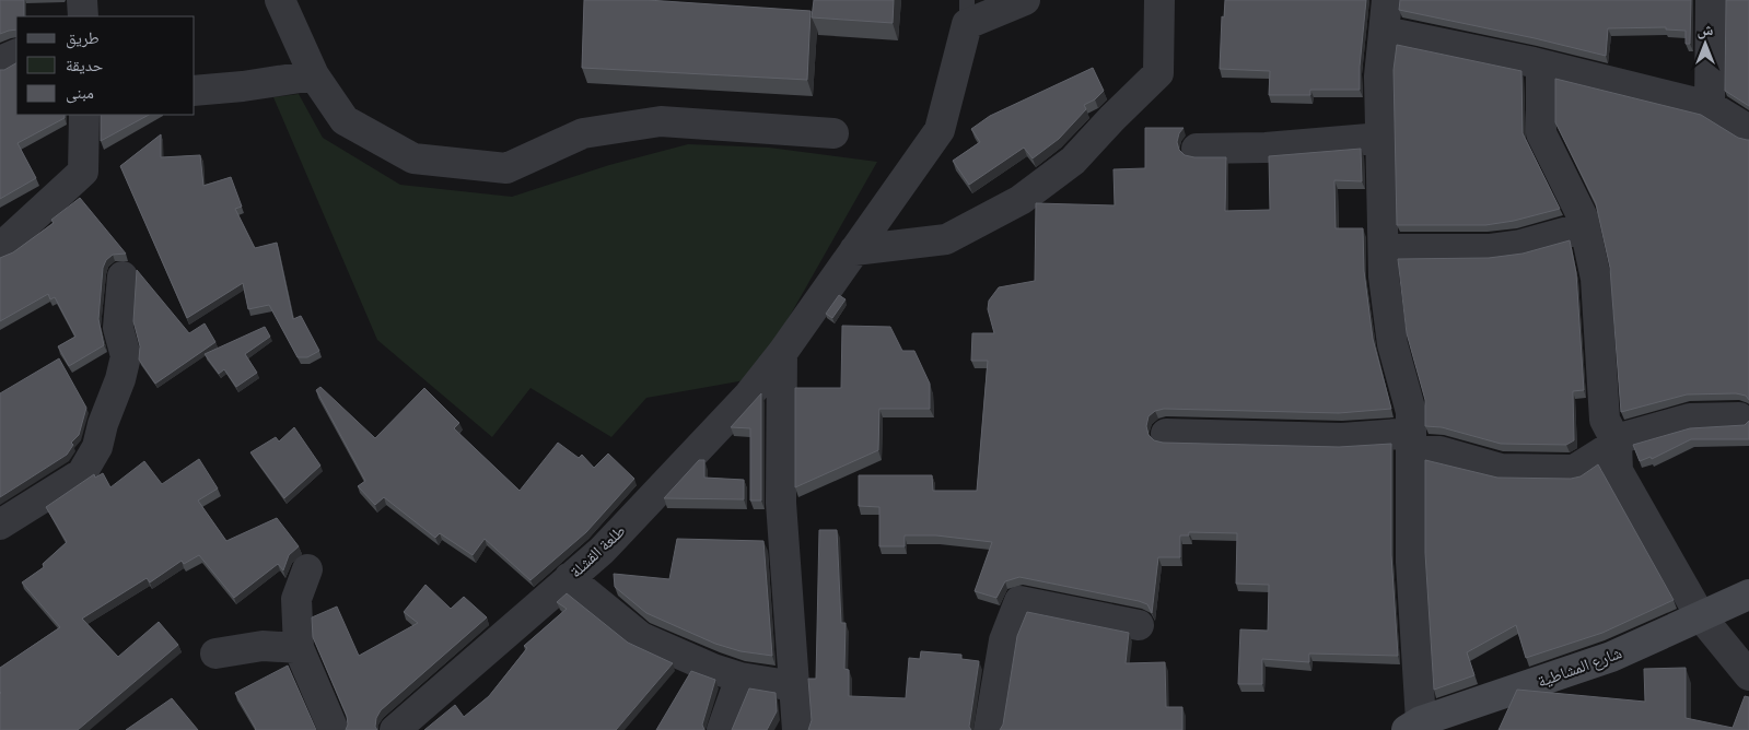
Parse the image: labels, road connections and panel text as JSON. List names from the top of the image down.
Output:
{
  "streets": {
    "main road": ["شارع المشاطية"],
    "street": ["طلعة القشلة"]
  },
  "legend": ["طريق", "حديقة", "مبنى"],
  "north": "top"
}
